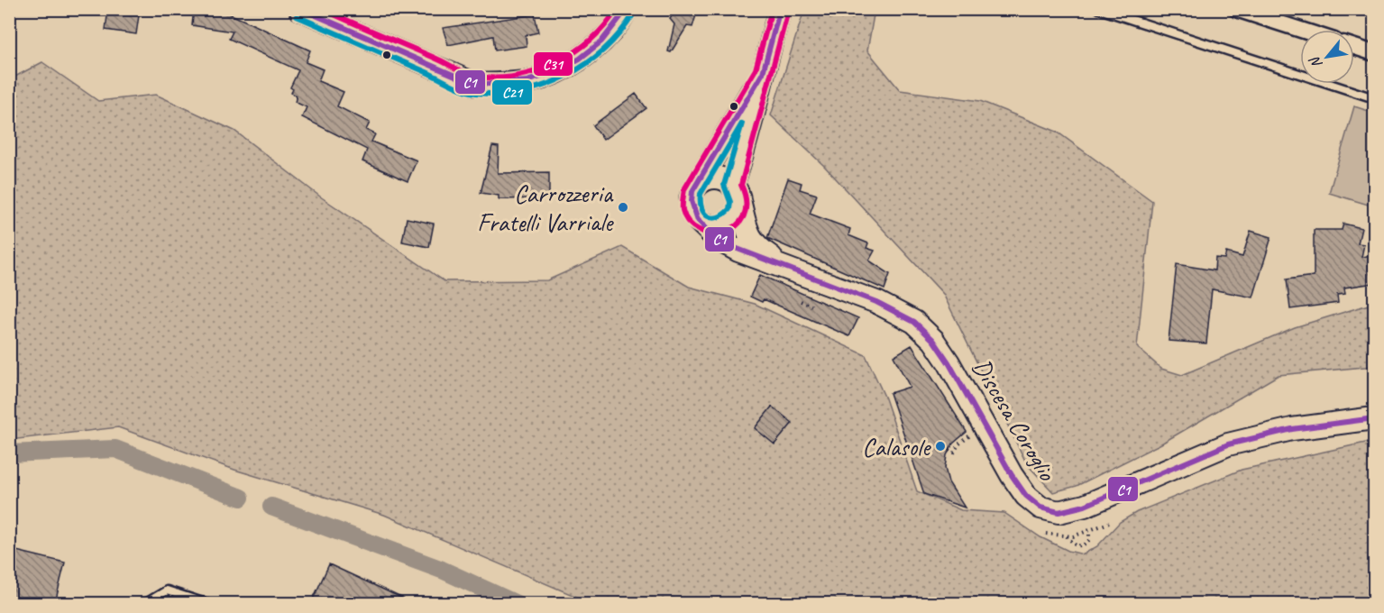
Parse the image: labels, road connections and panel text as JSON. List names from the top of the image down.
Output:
{
  "streets": {
    "street": ["Discesa Coroglio"]
  },
  "places": ["Carrozzeria Fratelli Varriale", "Calasole"],
  "lines": ["transit line C1", "transit line C31", "transit line C21"],
  "north": "bottom left"
}
